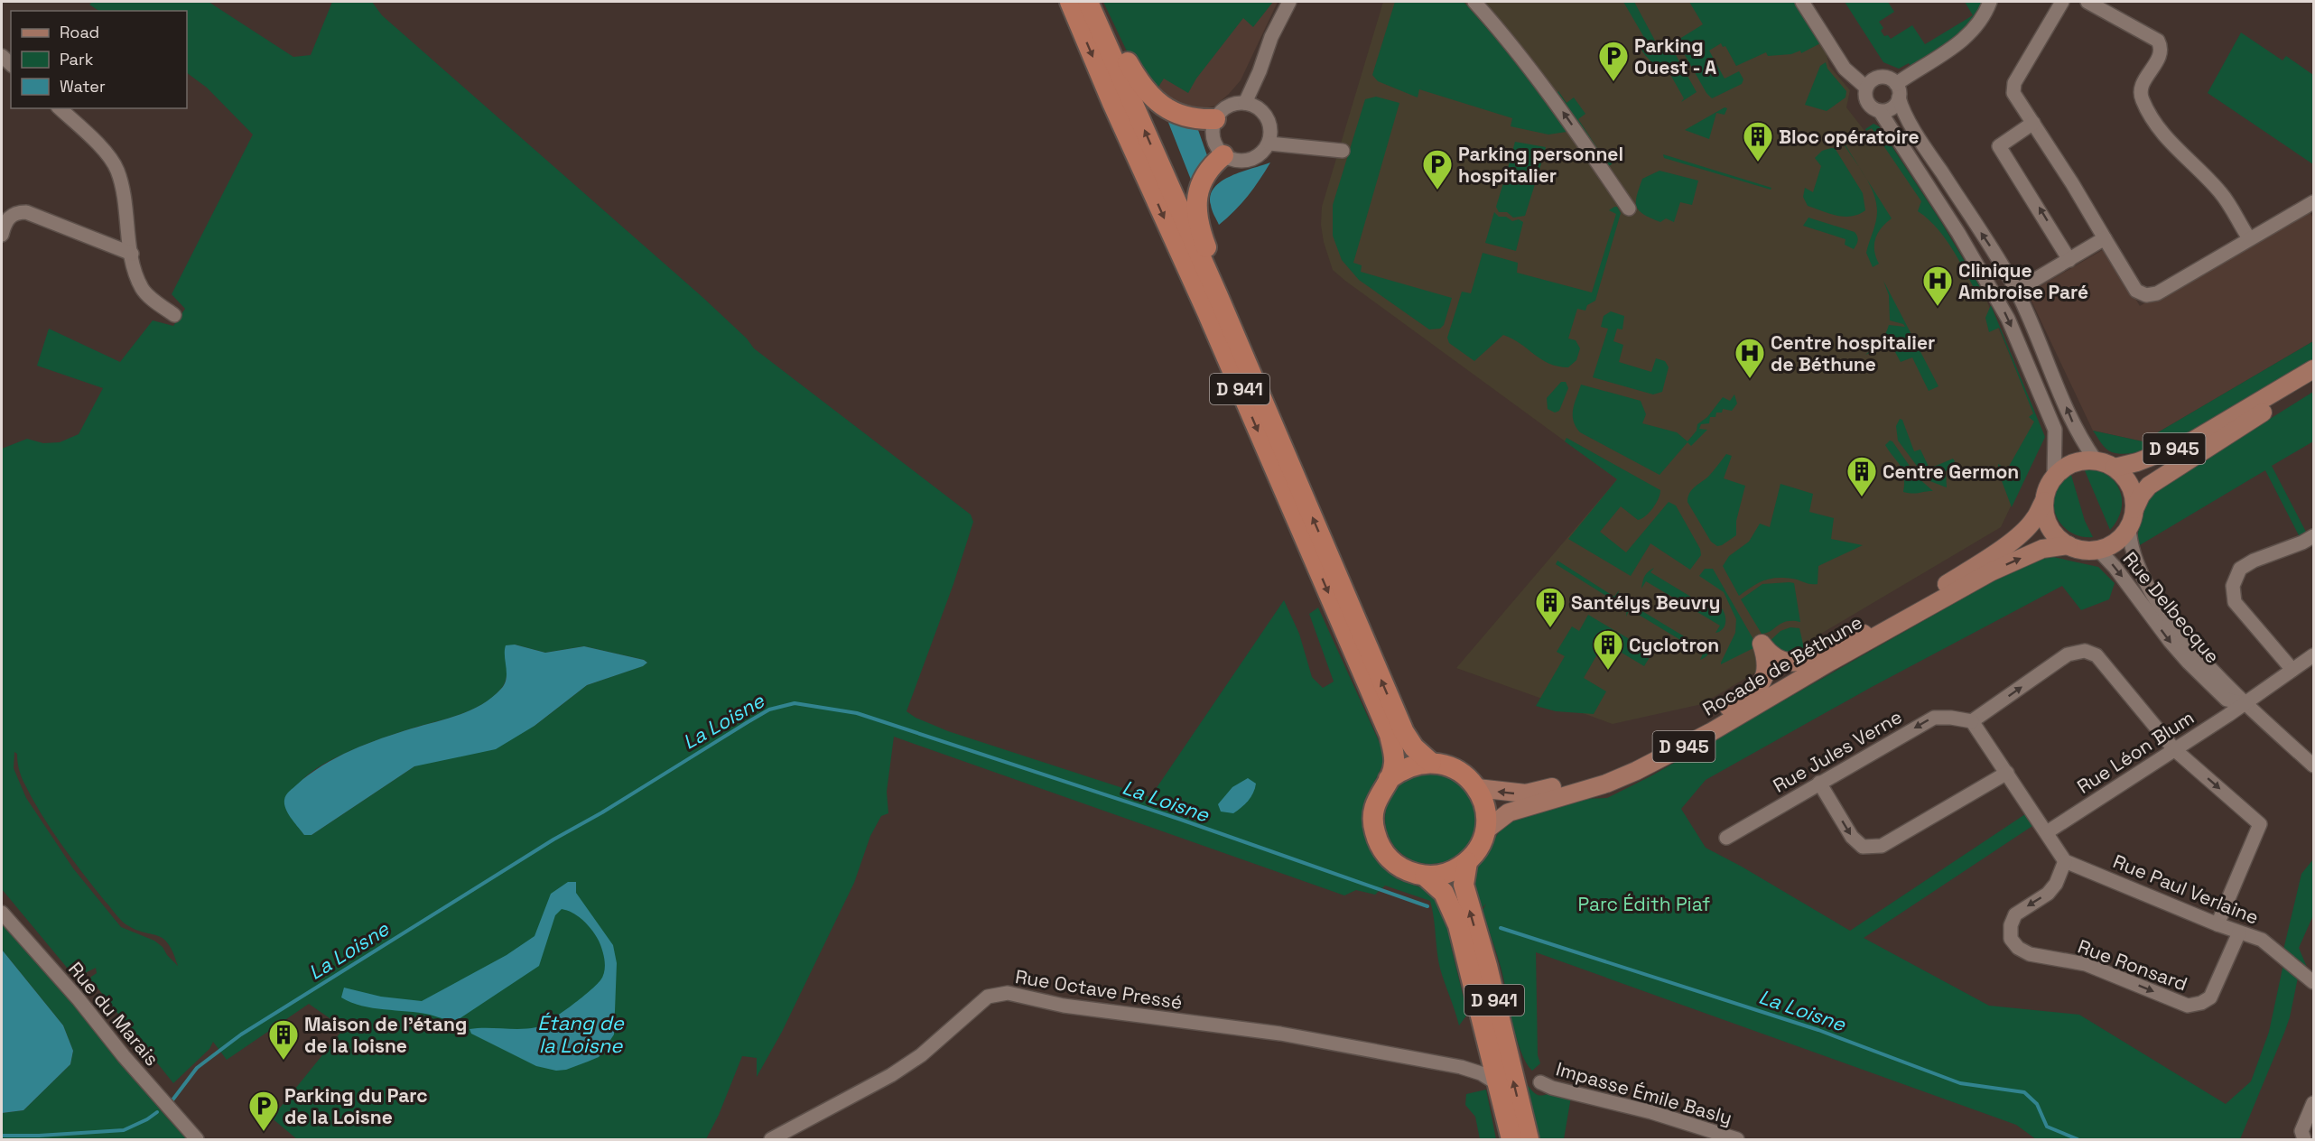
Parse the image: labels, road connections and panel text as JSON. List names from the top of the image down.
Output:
{
  "streets": {
    "highway": ["D 941"],
    "main road": ["D 945", "Rocade de Béthune"],
    "street": [
      "Rue Delbecque",
      "Rue Jules Verne",
      "Rue Léon Blum",
      "Rue Paul Verlaine",
      "Rue Ronsard",
      "Rue Octave Pressé",
      "Rue du Marais",
      "Impasse Émile Basly"
    ]
  },
  "crossings": [
    ["D 941", "Rocade de Béthune"],
    ["D 941", "Rue Octave Pressé"],
    ["D 945", "Rue Delbecque"],
    ["D 945", "Rocade de Béthune"],
    ["Rue Delbecque", "Rocade de Béthune"],
    ["Rue Delbecque", "Rue Léon Blum"],
    ["Rue Paul Verlaine", "Rue Ronsard"]
  ],
  "one_way": ["Rue Jules Verne"],
  "water": ["La Loisne", "Étang de la Loisne"],
  "parks": ["Parc Édith Piaf"],
  "places": {
    "parking": ["Parking Ouest - A", "Parking personnel hospitalier", "Parking du Parc de la Loisne"],
    "building": [
      "Bloc opératoire",
      "Centre Germon",
      "Santélys Beuvry",
      "Cyclotron",
      "Maison de l’étang de la loisne"
    ],
    "hospital": ["Clinique Ambroise Paré", "Centre hospitalier de Béthune"]
  },
  "legend": ["Road", "Park", "Water"]
}
